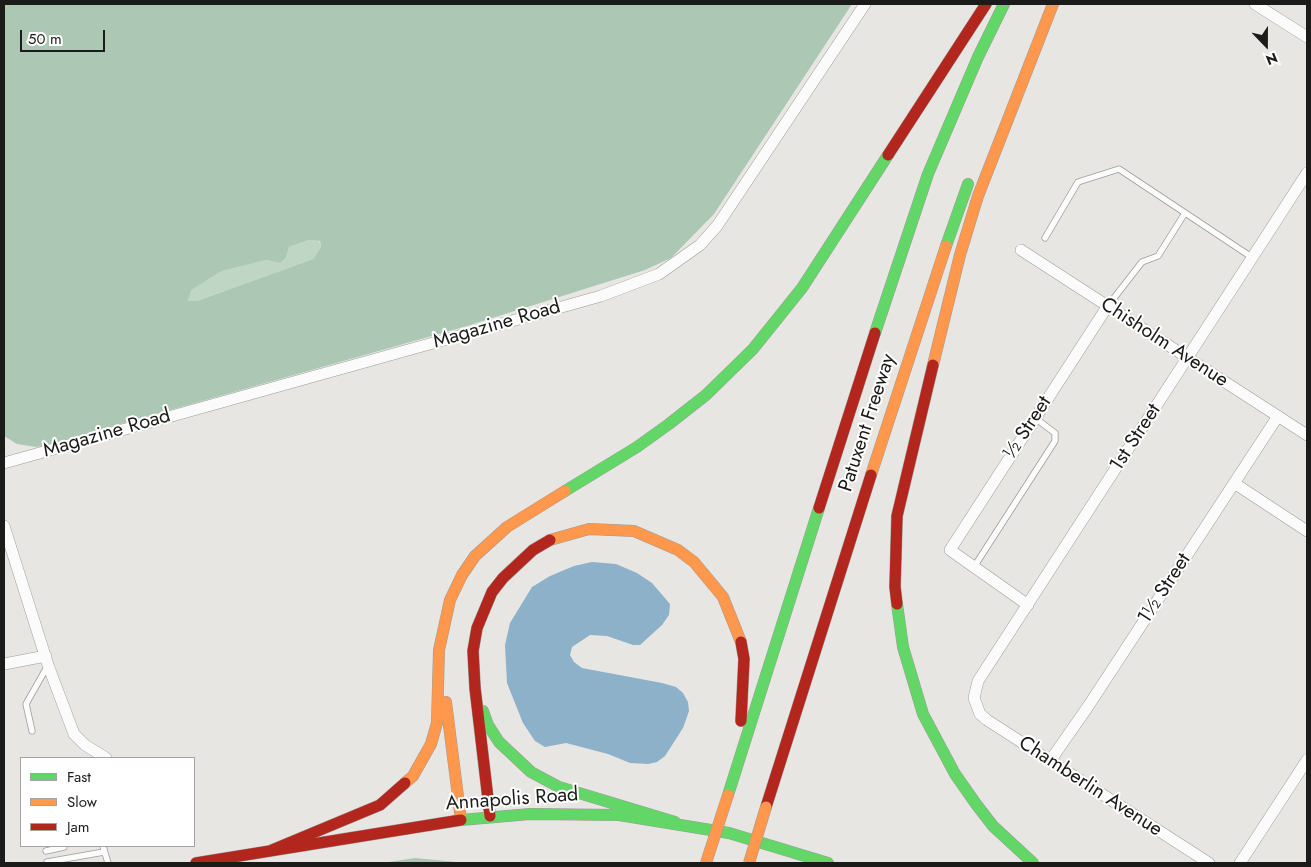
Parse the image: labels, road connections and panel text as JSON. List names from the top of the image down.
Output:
{
  "streets": {
    "main road": ["Patuxent Freeway", "Annapolis Road"],
    "street": [
      "Magazine Road",
      "Chisholm Avenue",
      "½ Street",
      "1st Street",
      "1½ Street",
      "Chamberlin Avenue"
    ]
  },
  "crossings": [
    ["Chisholm Avenue", "½ Street"],
    ["Chisholm Avenue", "1st Street"],
    ["Chisholm Avenue", "1½ Street"],
    ["1st Street", "Chamberlin Avenue"],
    ["1½ Street", "Chamberlin Avenue"]
  ],
  "legend": ["Fast", "Slow", "Jam"],
  "scale_bar": "50 m",
  "north": "bottom"
}
